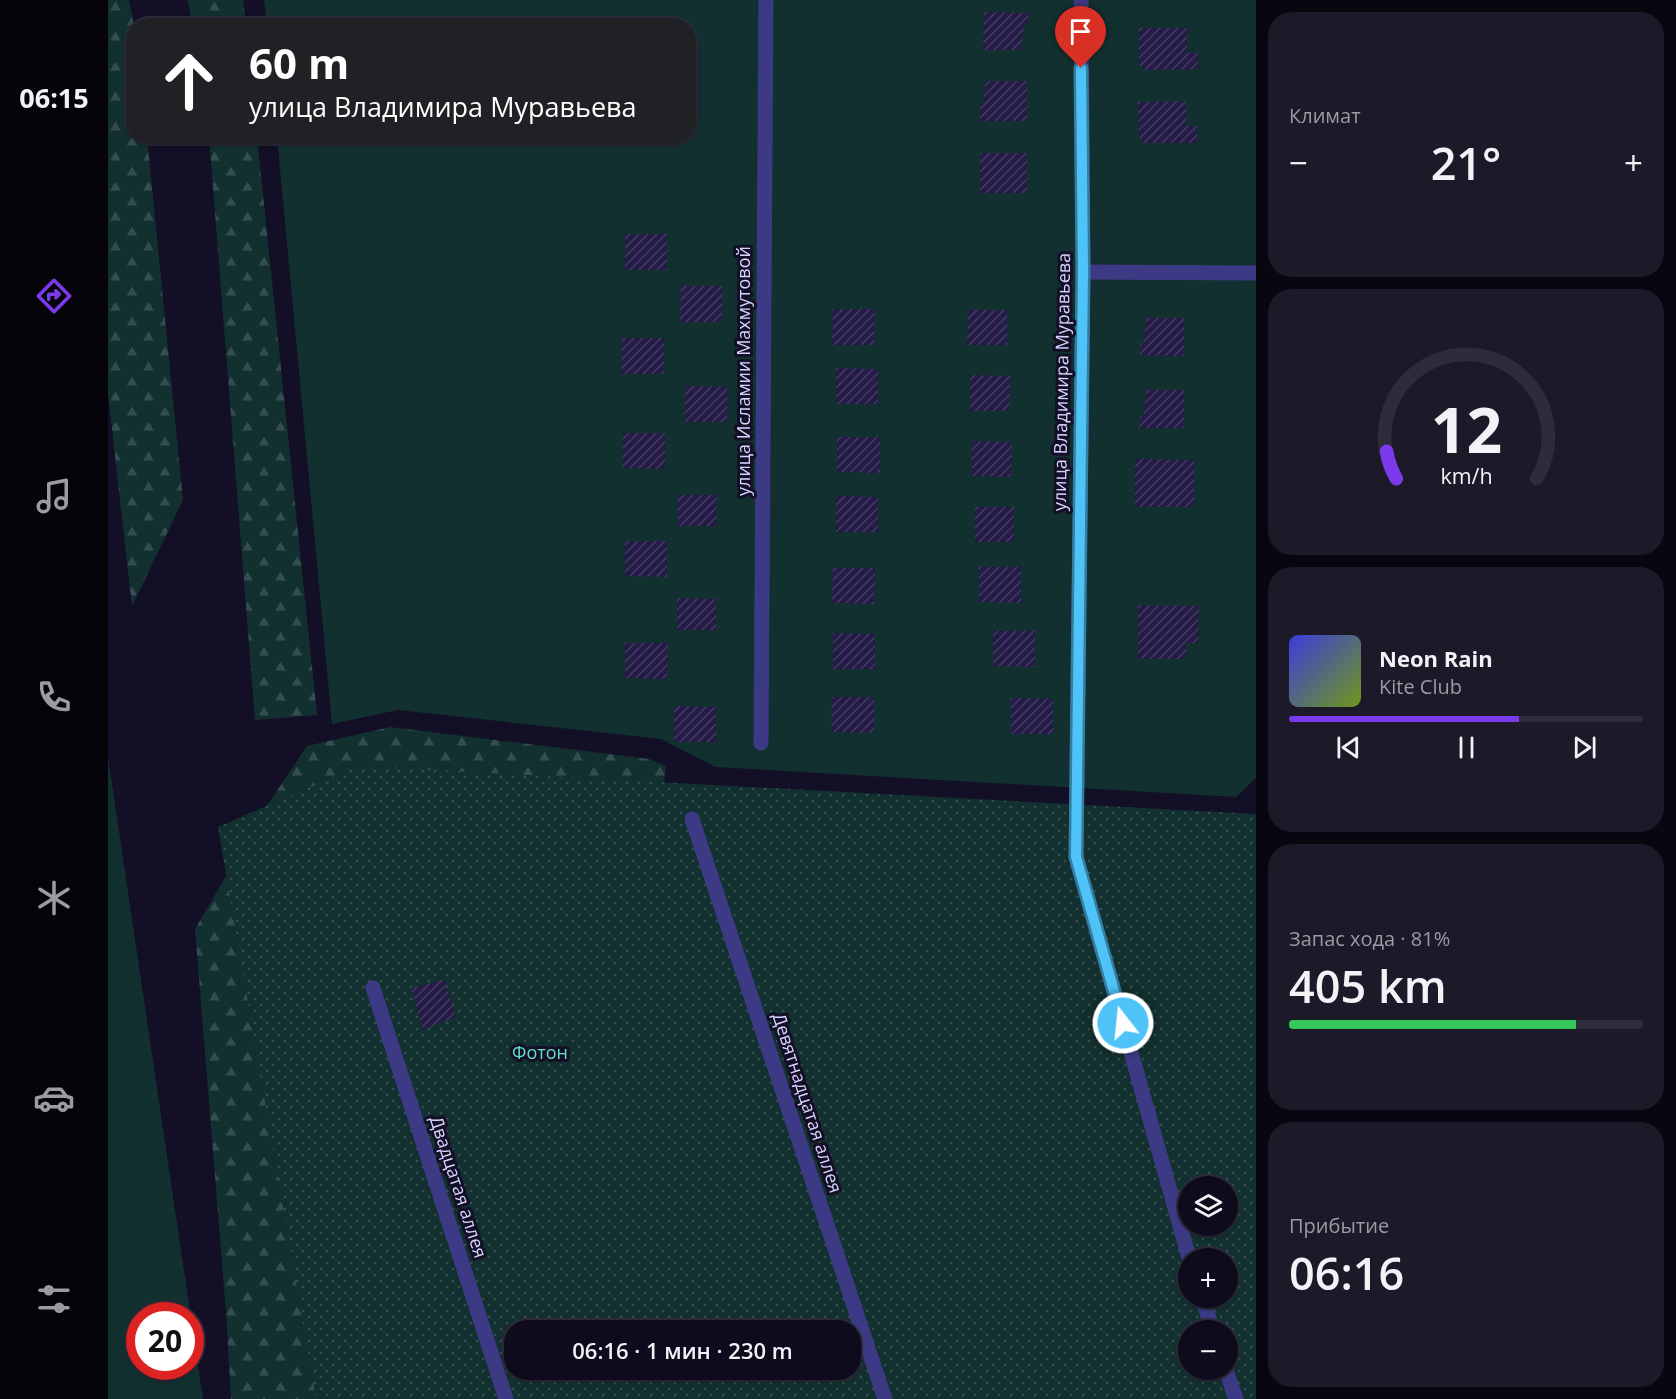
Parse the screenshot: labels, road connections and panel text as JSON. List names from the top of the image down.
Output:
{
  "streets": {
    "street": [
      "улица Исламии Махмутовой",
      "улица Владимира Муравьева",
      "Девятнадцатая аллея",
      "Двадцатая аллея"
    ]
  },
  "parks": ["Фотон"],
  "page": {
    "tabs": "06:15",
    "tile": [
      "Климат",
      ["Запас хода · 81%", "405 km"],
      ["Прибытие", "06:16"]
    ],
    "turn": ["60 m", "улица Владимира Муравьева"],
    "heat": ["−", "21°", "+"],
    "song": ["Neon Rain", "Kite Club"],
    "map_buttons": ["+", "−"],
    "limit": "20",
    "trip": "06:16 · 1 мин · 230 m",
    "gauge": ["12", "km/h"]
  }
}
